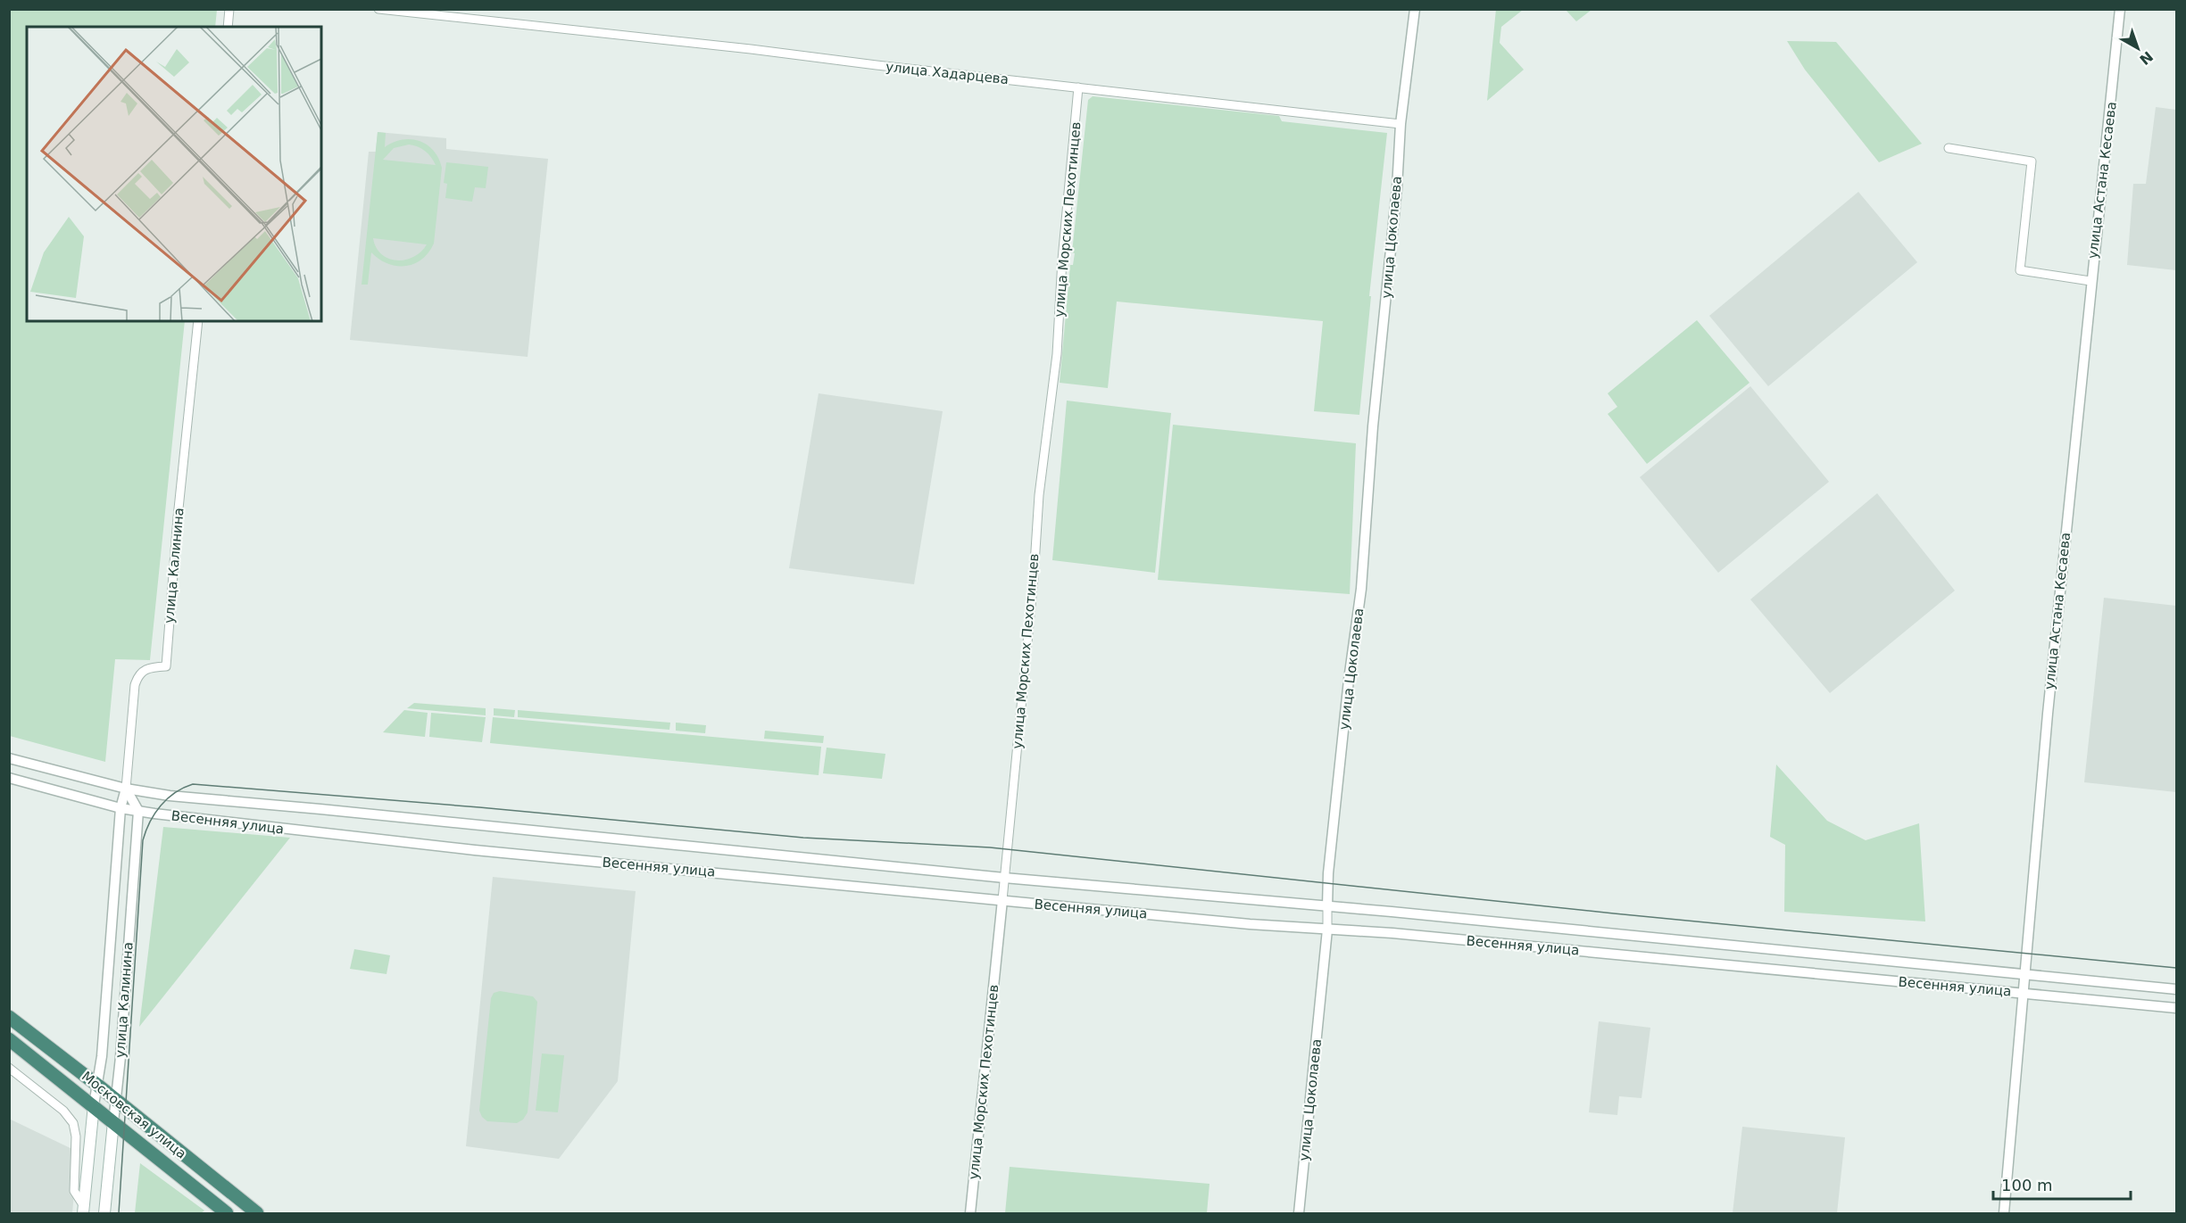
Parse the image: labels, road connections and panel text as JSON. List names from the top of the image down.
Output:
{
  "streets": {
    "highway": ["Московская улица"],
    "main road": ["улица Калинина"],
    "street": [
      "улица Хадарцева",
      "улица Астана Кесаева",
      "улица Морских Пехотинцев",
      "улица Цоколаева",
      "Весенняя улица"
    ]
  },
  "crossings": [
    ["улица Хадарцева", "улица Морских Пехотинцев"],
    ["улица Хадарцева", "улица Цоколаева"],
    ["улица Астана Кесаева", "Весенняя улица"],
    ["улица Морских Пехотинцев", "Весенняя улица"],
    ["улица Цоколаева", "Весенняя улица"],
    ["улица Калинина", "Весенняя улица"],
    ["улица Калинина", "Московская улица"]
  ],
  "scale_bar": "100 m",
  "north": "bottom right"
}
